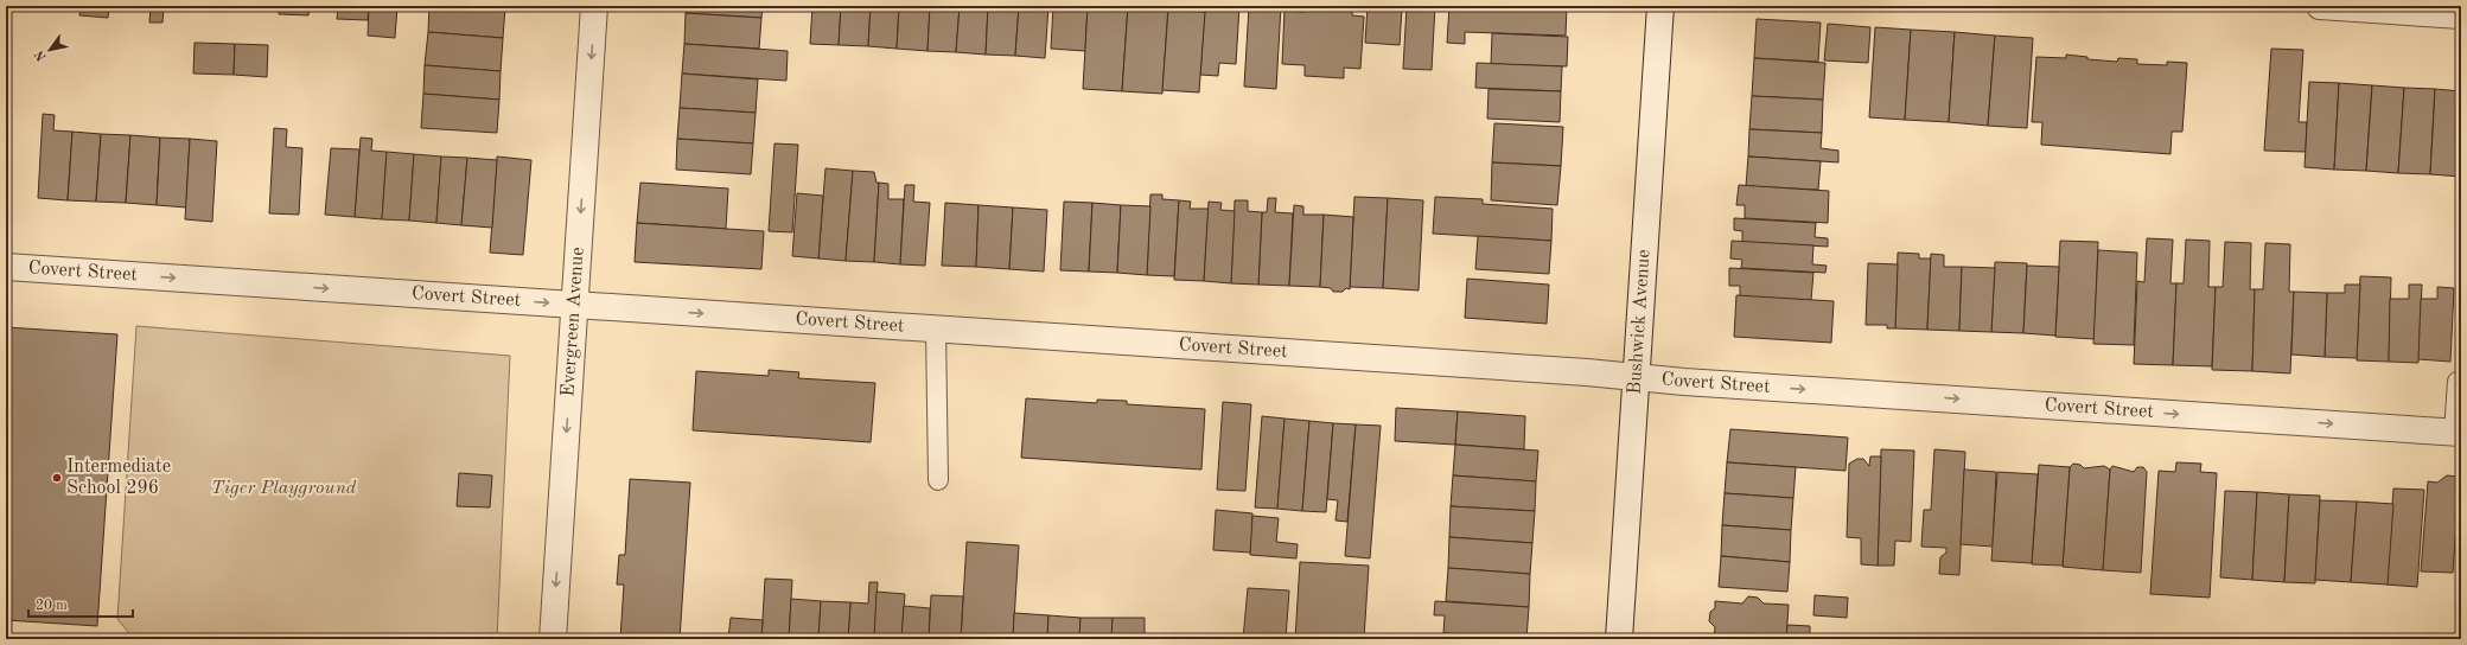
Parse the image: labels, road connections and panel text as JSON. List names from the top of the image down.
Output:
{
  "streets": {
    "street": ["Covert Street", "Evergreen Avenue", "Bushwick Avenue"]
  },
  "crossings": [
    ["Covert Street", "Evergreen Avenue"],
    ["Covert Street", "Bushwick Avenue"]
  ],
  "one_way": ["Covert Street", "Evergreen Avenue"],
  "parks": ["Tiger Playground"],
  "places": ["Intermediate School 296"],
  "scale_bar": "20 m",
  "north": "bottom left"
}
